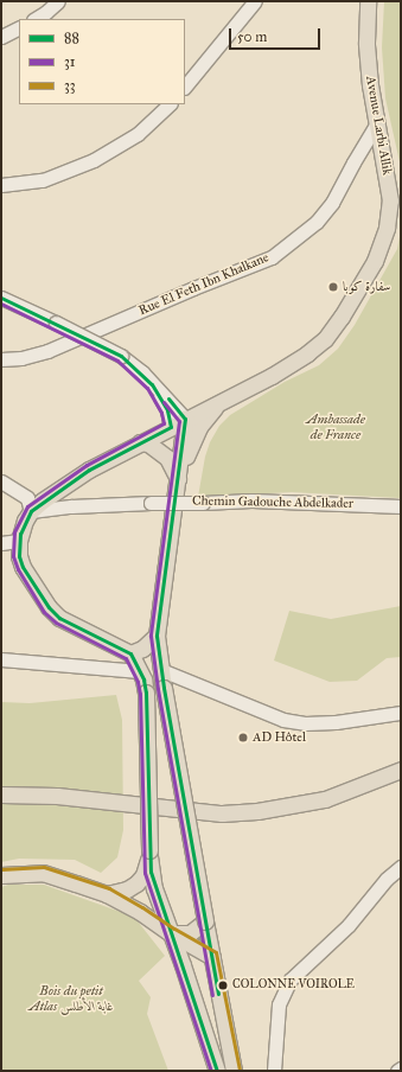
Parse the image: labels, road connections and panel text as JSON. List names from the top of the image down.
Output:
{
  "streets": {
    "main road": ["Avenue Larbi Allik"],
    "street": ["Rue El Feth Ibn Khalkane", "Chemin Gadouche Abdelkader"]
  },
  "crossings": [
    ["Avenue Larbi Allik", "Rue El Feth Ibn Khalkane"]
  ],
  "parks": ["Ambassade de France", "Bois du petit Atlas غابة الأطلس"],
  "places": ["سفارة كوبا", "AD Hôtel", "COLONNE VOIROLE"],
  "lines": ["transit line 88", "transit line 31", "transit line 33"],
  "legend": ["88", "31", "33"],
  "scale_bar": "50 m"
}
